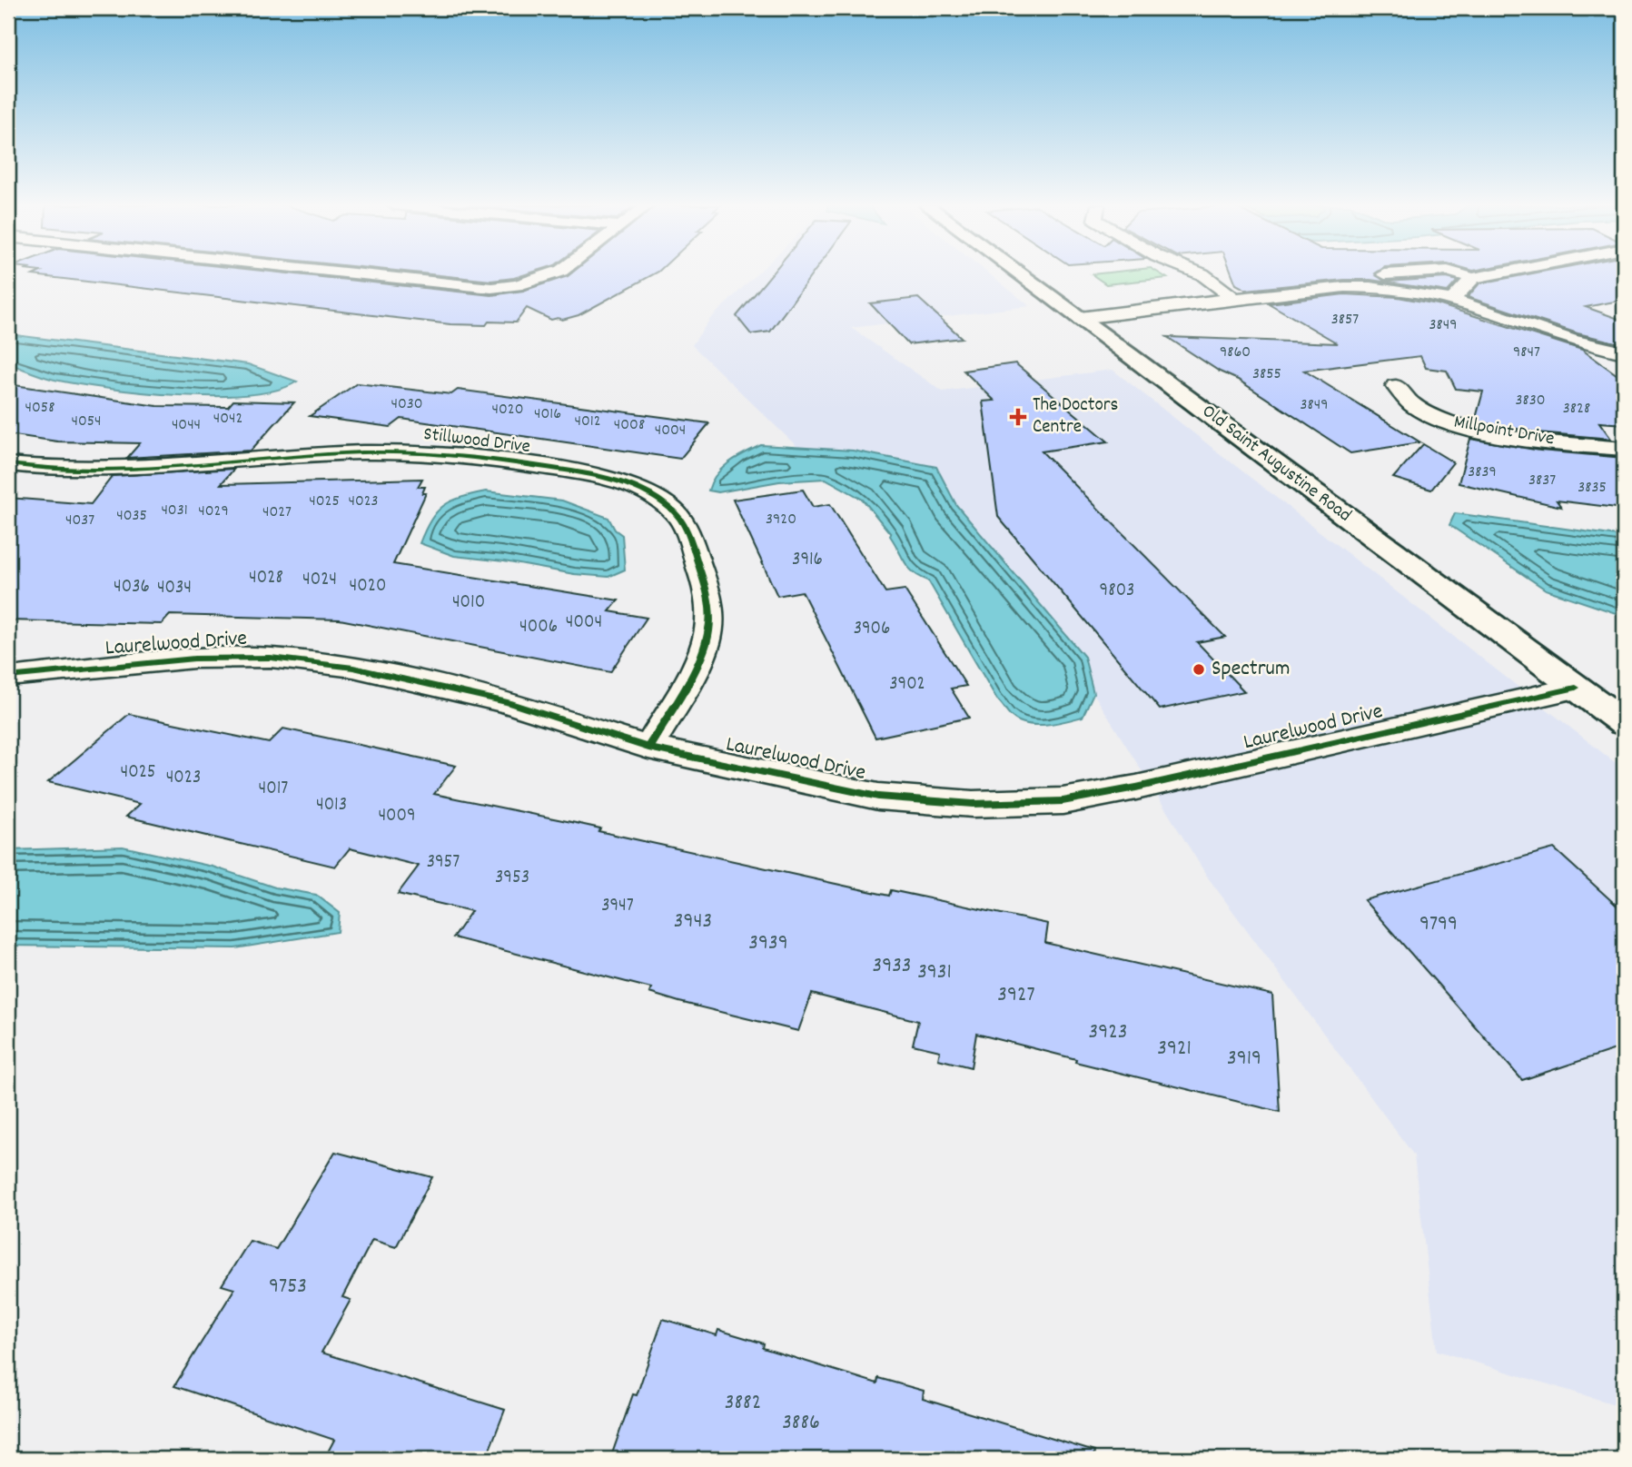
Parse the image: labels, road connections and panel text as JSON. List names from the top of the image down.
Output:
{
  "streets": {
    "main road": ["Old Saint Augustine Road"],
    "street": ["Millpoint Drive", "Stillwood Drive", "Laurelwood Drive"]
  },
  "crossings": [
    ["Stillwood Drive", "Laurelwood Drive"],
    ["Old Saint Augustine Road", "Laurelwood Drive"]
  ],
  "places": {
    "health": ["The Doctors Centre"],
    "other": ["Spectrum"]
  },
  "house_numbers": [
    "3857",
    "3849",
    "9860",
    "9847",
    "3855",
    "3830",
    "4030",
    "3849",
    "4058",
    "3828",
    "4020",
    "4016",
    "4042",
    "4054",
    "4012",
    "4044",
    "4008",
    "4004",
    "3839",
    "3837",
    "3835",
    "4025",
    "4023",
    "4031",
    "4029",
    "4027",
    "4035",
    "3920",
    "4037",
    "3916",
    "4028",
    "4024",
    "4020",
    "4036",
    "4034",
    "9803",
    "4010",
    "4004",
    "4006",
    "3906",
    "3902",
    "4025",
    "4023",
    "4017",
    "4013",
    "4009",
    "3957",
    "3953",
    "3947",
    "3943",
    "9799",
    "3939",
    "3933",
    "3931",
    "3927",
    "3923",
    "3921",
    "3919",
    "9753",
    "3882",
    "3886"
  ]
}
